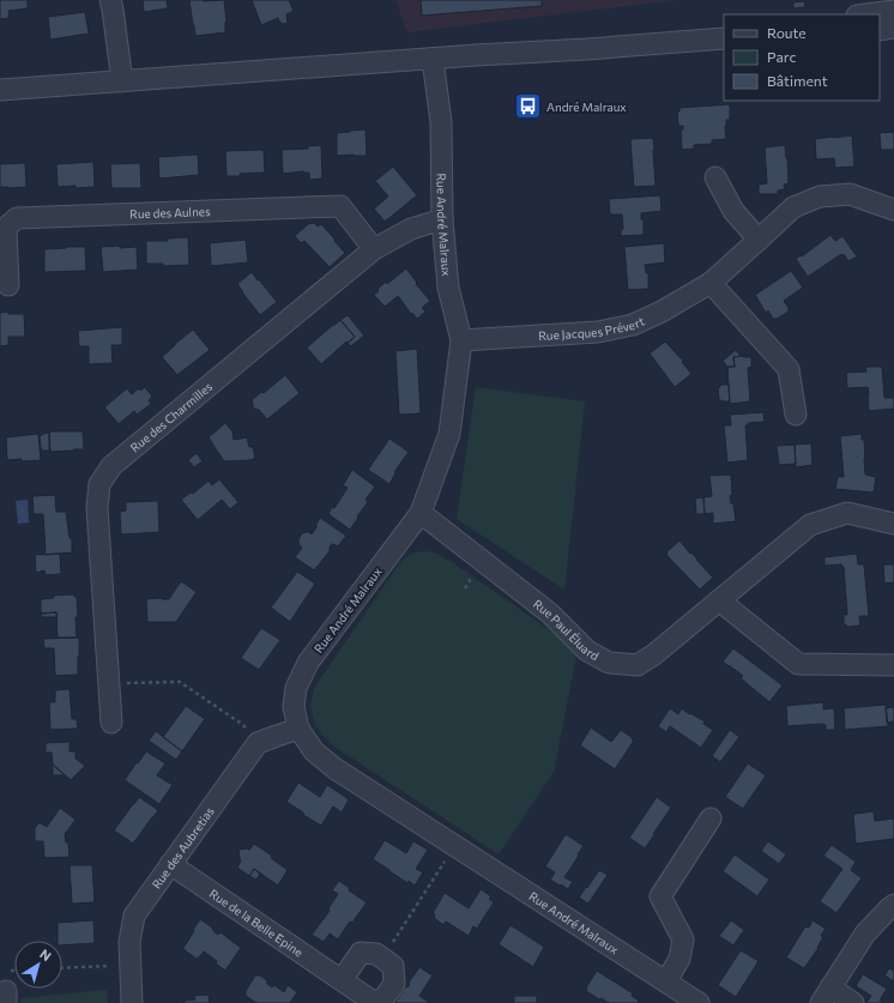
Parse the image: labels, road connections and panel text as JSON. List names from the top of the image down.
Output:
{
  "streets": {
    "street": [
      "Rue des Aulnes",
      "Rue André Malraux",
      "Rue Jacques Prévert",
      "Rue des Charmilles",
      "Rue Paul Éluard",
      "Rue des Aubretias",
      "Rue de la Belle Epine"
    ]
  },
  "crossings": [
    ["Rue des Aulnes", "Rue des Charmilles"],
    ["Rue André Malraux", "Rue Jacques Prévert"],
    ["Rue André Malraux", "Rue des Charmilles"],
    ["Rue André Malraux", "Rue Paul Éluard"],
    ["Rue des Aubretias", "Rue de la Belle Epine"]
  ],
  "places": {
    "bus stop": ["André Malraux"]
  },
  "legend": ["Route", "Parc", "Bâtiment"],
  "north": "top right"
}
